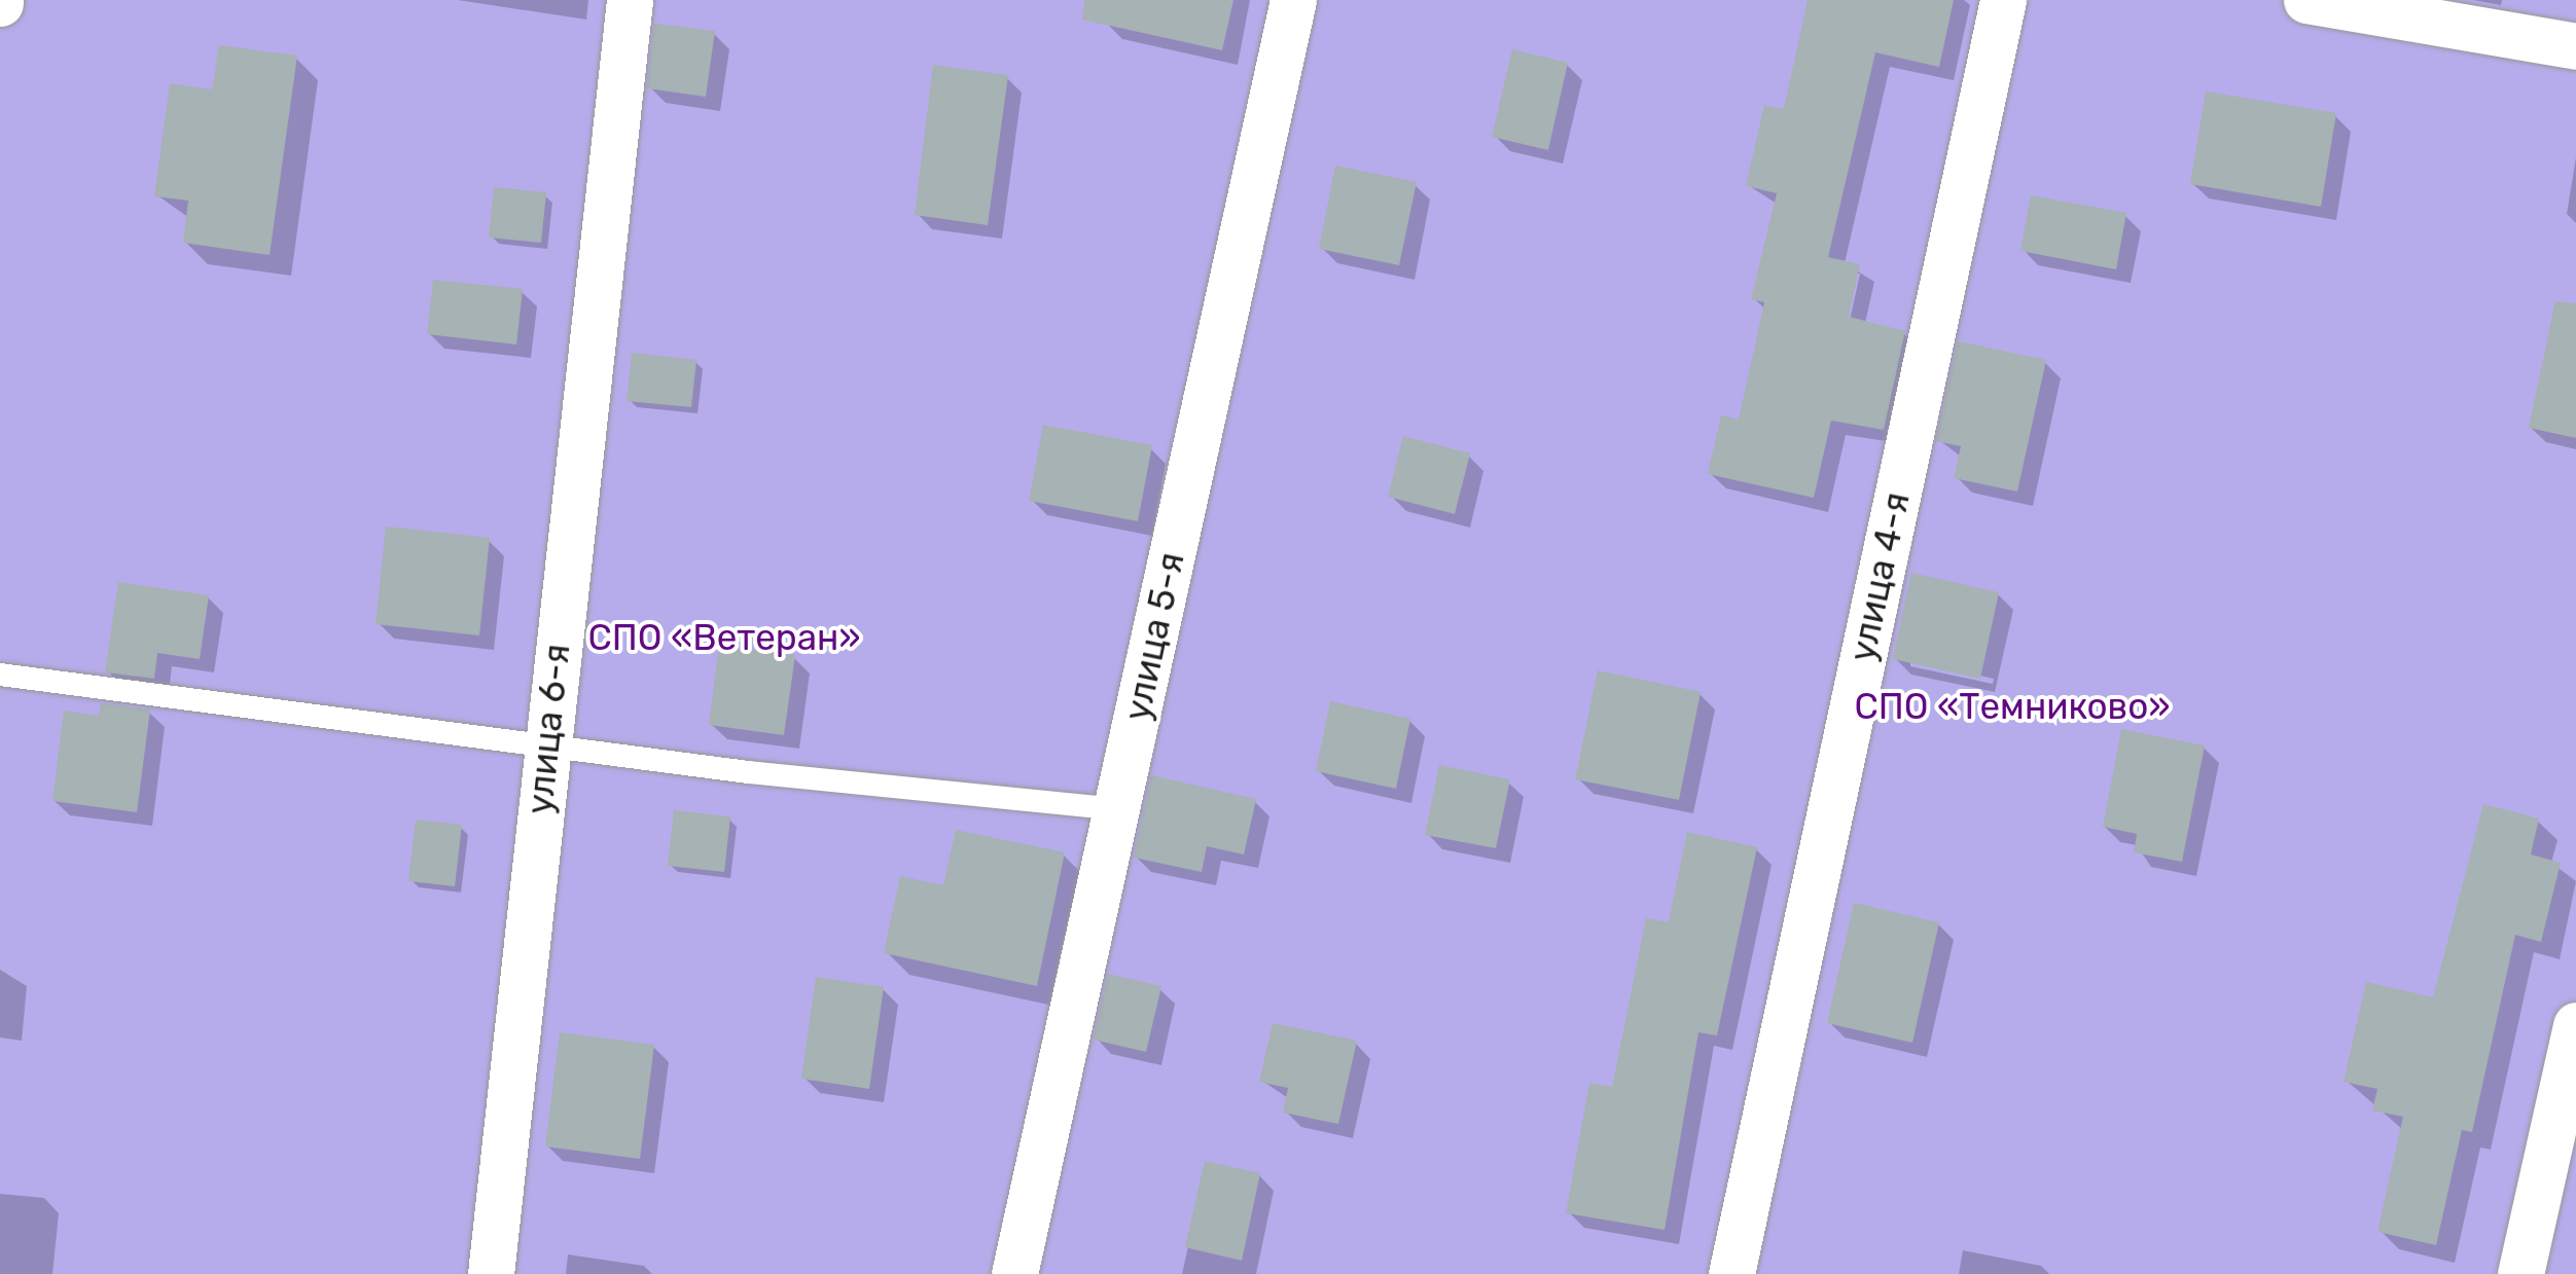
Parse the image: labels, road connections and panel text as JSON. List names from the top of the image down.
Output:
{
  "streets": {
    "street": ["улица 4-я", "улица 5-я", "улица 6-я"]
  },
  "parks": ["СПО «Ветеран»", "СПО «Темниково»"]
}
